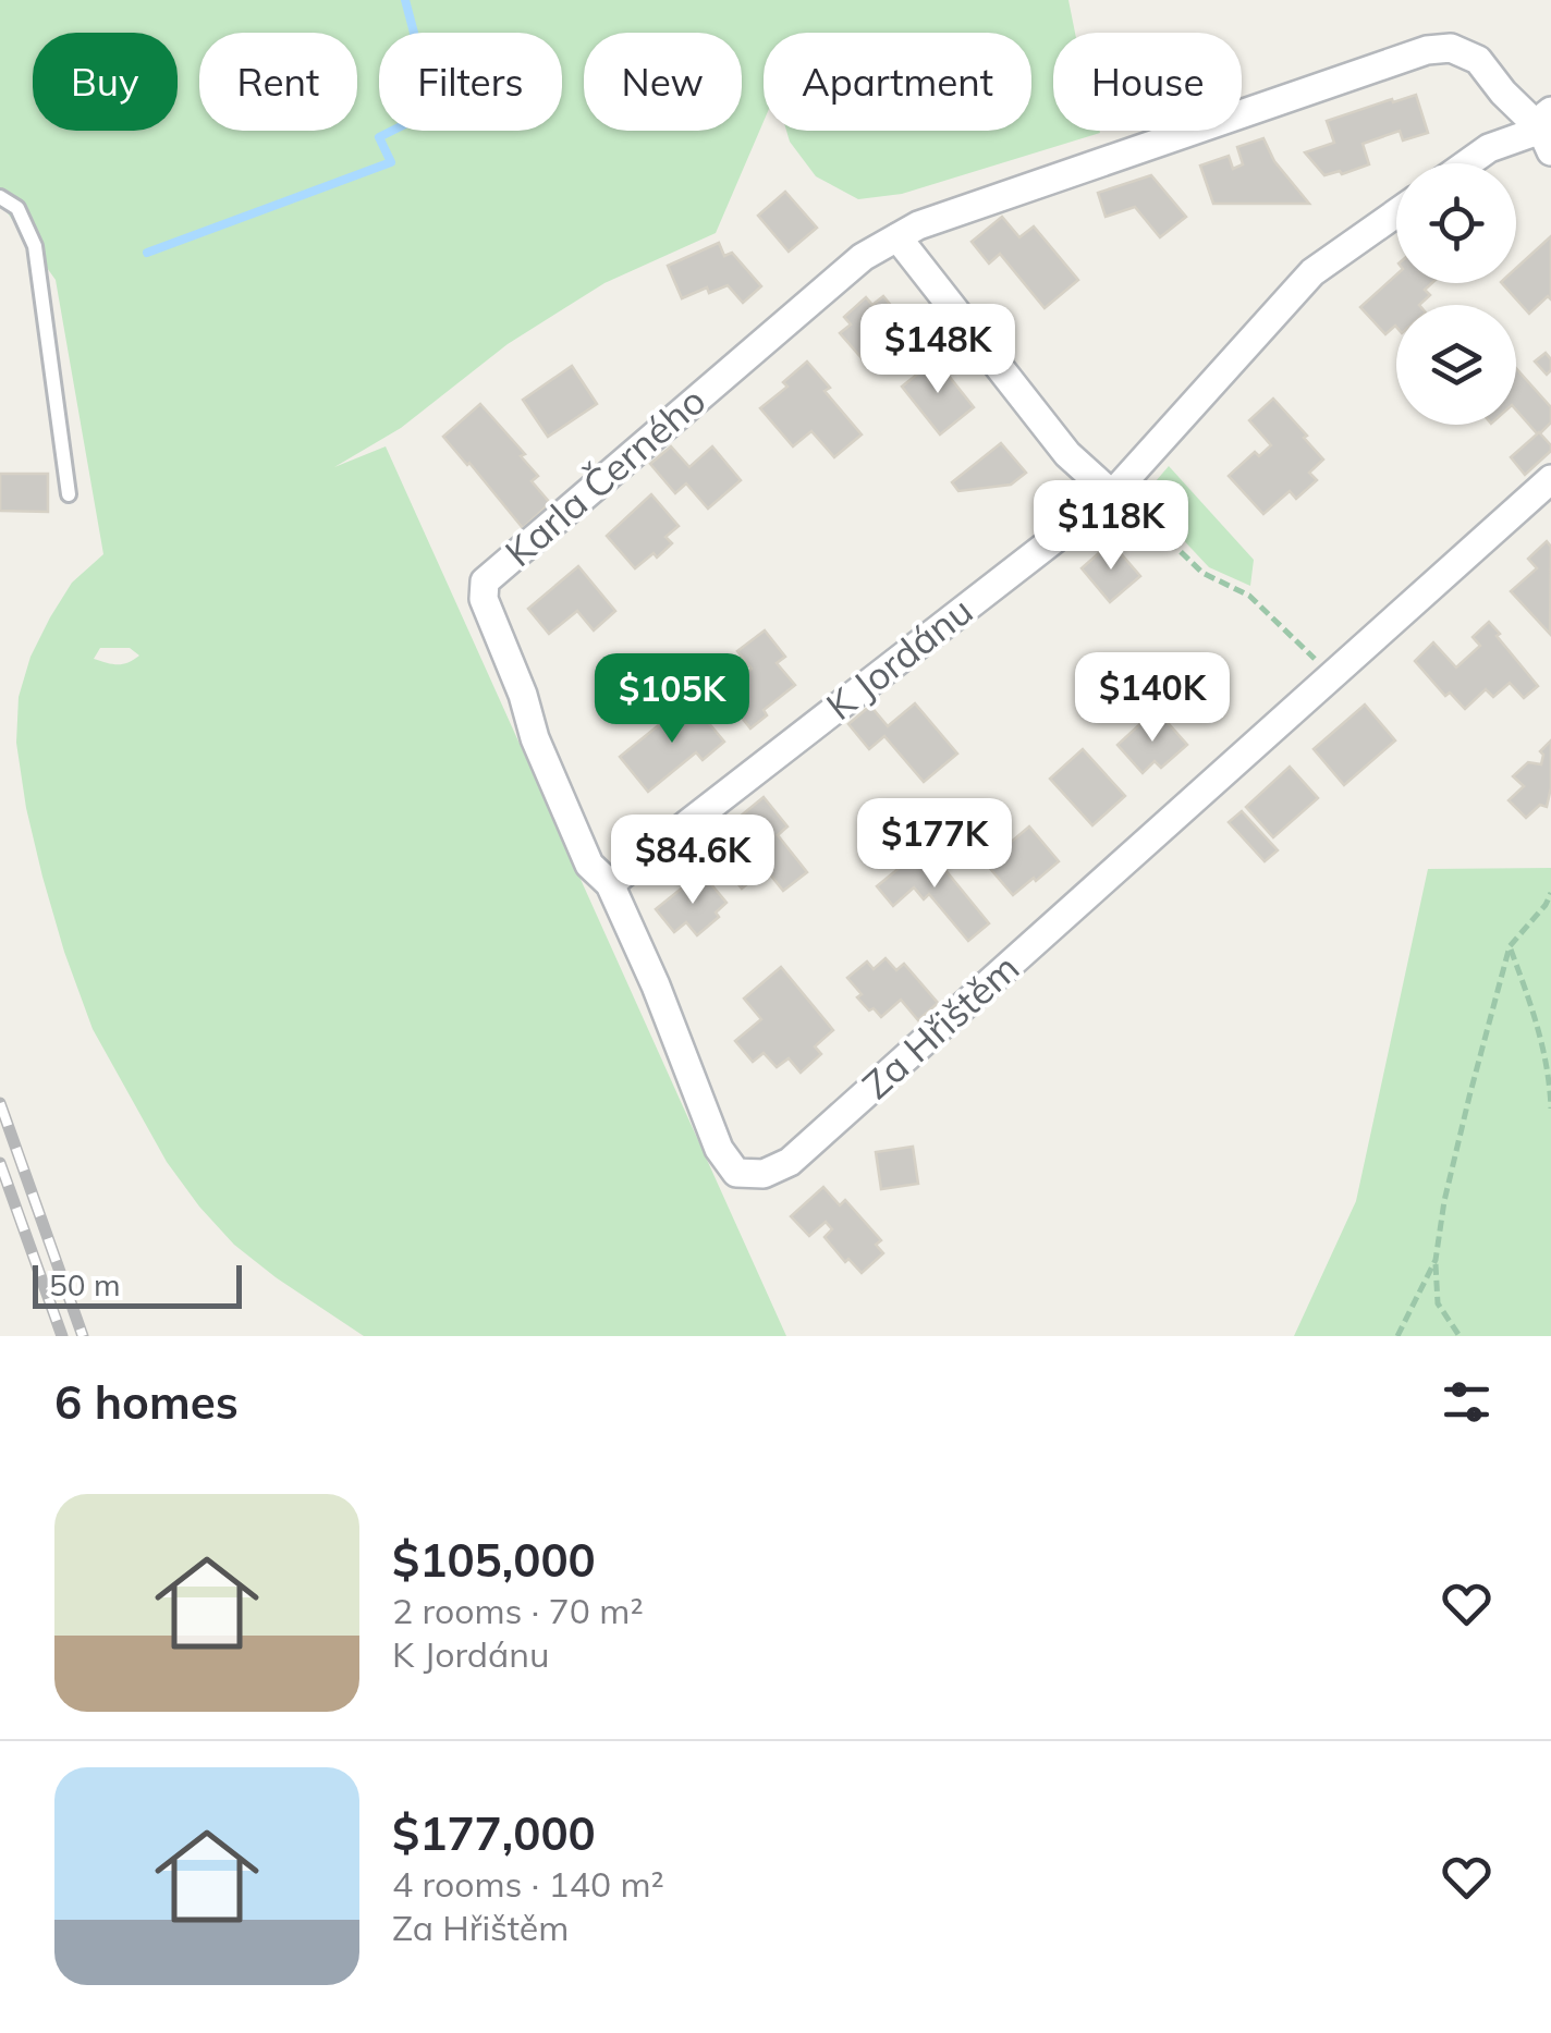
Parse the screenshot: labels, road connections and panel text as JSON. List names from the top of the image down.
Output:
{
  "streets": {
    "street": ["Karla Černého", "K Jordánu", "Za Hřištěm"]
  },
  "crossings": [
    ["Karla Černého", "K Jordánu"],
    ["Karla Černého", "Za Hřištěm"]
  ],
  "scale_bar": "50 m",
  "page": {
    "chip": [
      "Buy",
      "Rent",
      "Filters",
      "New",
      "Apartment",
      "House"
    ],
    "price": [
      "$148K",
      "$118K",
      "$140K",
      "$105K",
      "$177K",
      "$84.6K"
    ],
    "scale": "50 m",
    "heading": "6 homes",
    "list": [
      {
        "name": "$105,000",
        "note": "2 rooms · 70 m² · K Jordánu"
      },
      {
        "name": "$177,000",
        "note": "4 rooms · 140 m² · Za Hřištěm"
      }
    ]
  }
}
